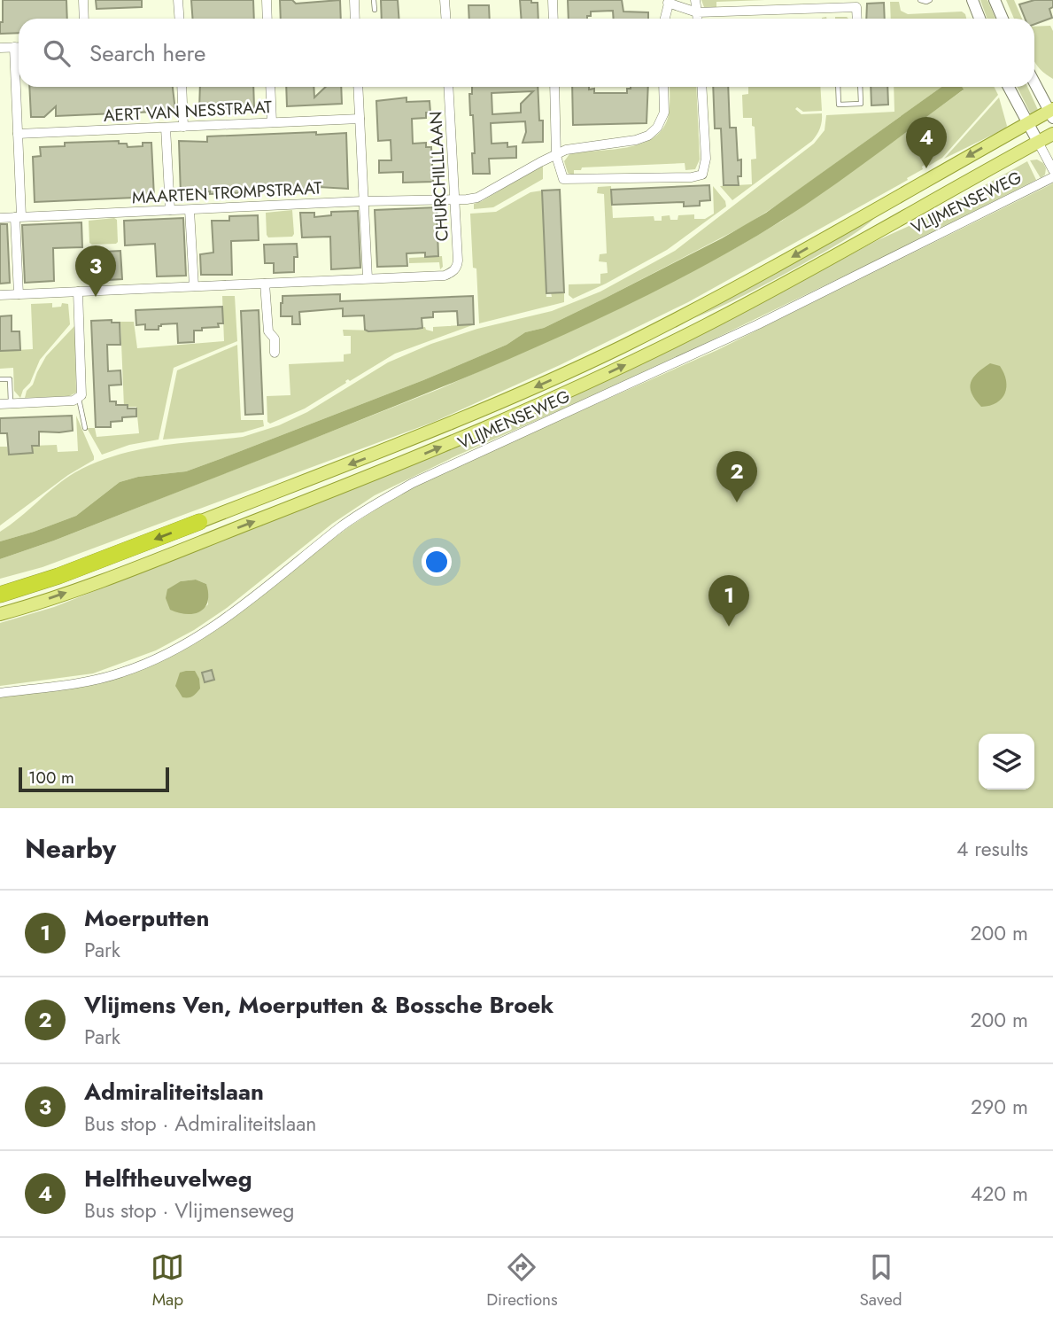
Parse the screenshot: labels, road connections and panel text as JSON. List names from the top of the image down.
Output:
{
  "streets": {
    "main road": ["VLIJMENSEWEG"],
    "street": ["AERT VAN NESSTRAAT", "CHURCHILLLAAN", "MAARTEN TROMPSTRAAT"]
  },
  "crossings": [
    ["CHURCHILLLAAN", "MAARTEN TROMPSTRAAT"]
  ],
  "scale_bar": "100 m",
  "page": {
    "search": "Search here",
    "pins": [
      "4",
      "3",
      "2",
      "1"
    ],
    "scale": "100 m",
    "heading": ["Nearby", "4 results"],
    "list": [
      {
        "mark": "1",
        "name": "Moerputten",
        "note": "Park",
        "value": "200 m"
      },
      {
        "mark": "2",
        "name": "Vlijmens Ven, Moerputten & Bossche Broek",
        "note": "Park",
        "value": "200 m"
      },
      {
        "mark": "3",
        "name": "Admiraliteitslaan",
        "note": "Bus stop · Admiraliteitslaan",
        "value": "290 m"
      },
      {
        "mark": "4",
        "name": "Helftheuvelweg",
        "note": "Bus stop · Vlijmenseweg",
        "value": "420 m"
      }
    ],
    "nav": ["Map", "Directions", "Saved"]
  }
}
